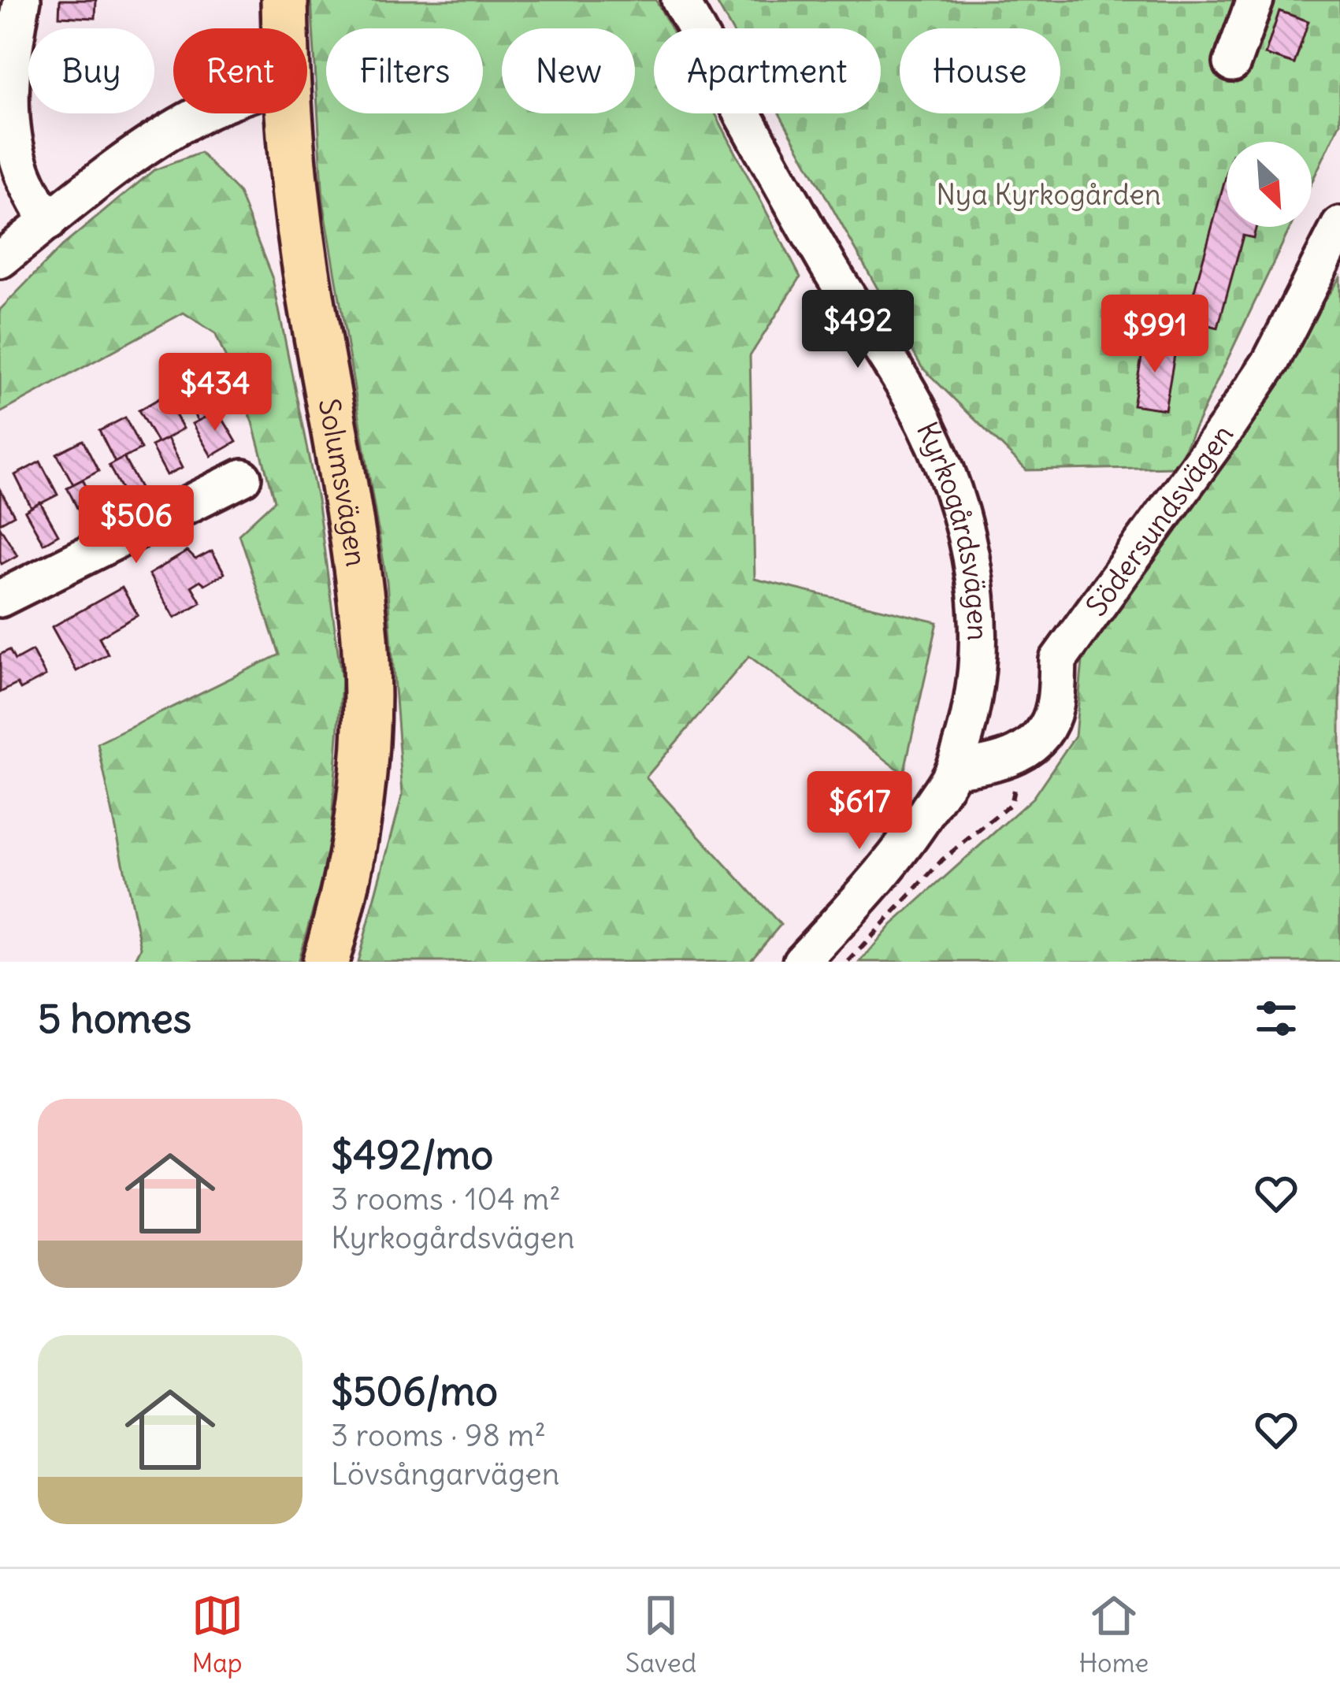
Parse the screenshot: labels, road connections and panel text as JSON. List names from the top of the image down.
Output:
{
  "streets": {
    "main road": ["Solumsvägen"],
    "street": ["Södersundsvägen", "Kyrkogårdsvägen"]
  },
  "parks": ["Nya Kyrkogården"],
  "north": "bottom right",
  "page": {
    "chip": [
      "Buy",
      "Rent",
      "Filters",
      "New",
      "Apartment",
      "House"
    ],
    "price": [
      "$492",
      "$991",
      "$434",
      "$506",
      "$617"
    ],
    "heading": "5 homes",
    "list": [
      {
        "name": "$492/mo",
        "note": "3 rooms · 104 m² · Kyrkogårdsvägen"
      },
      {
        "name": "$506/mo",
        "note": "3 rooms · 98 m² · Lövsångarvägen"
      }
    ],
    "tabs": ["Map", "Saved", "Home"]
  }
}
